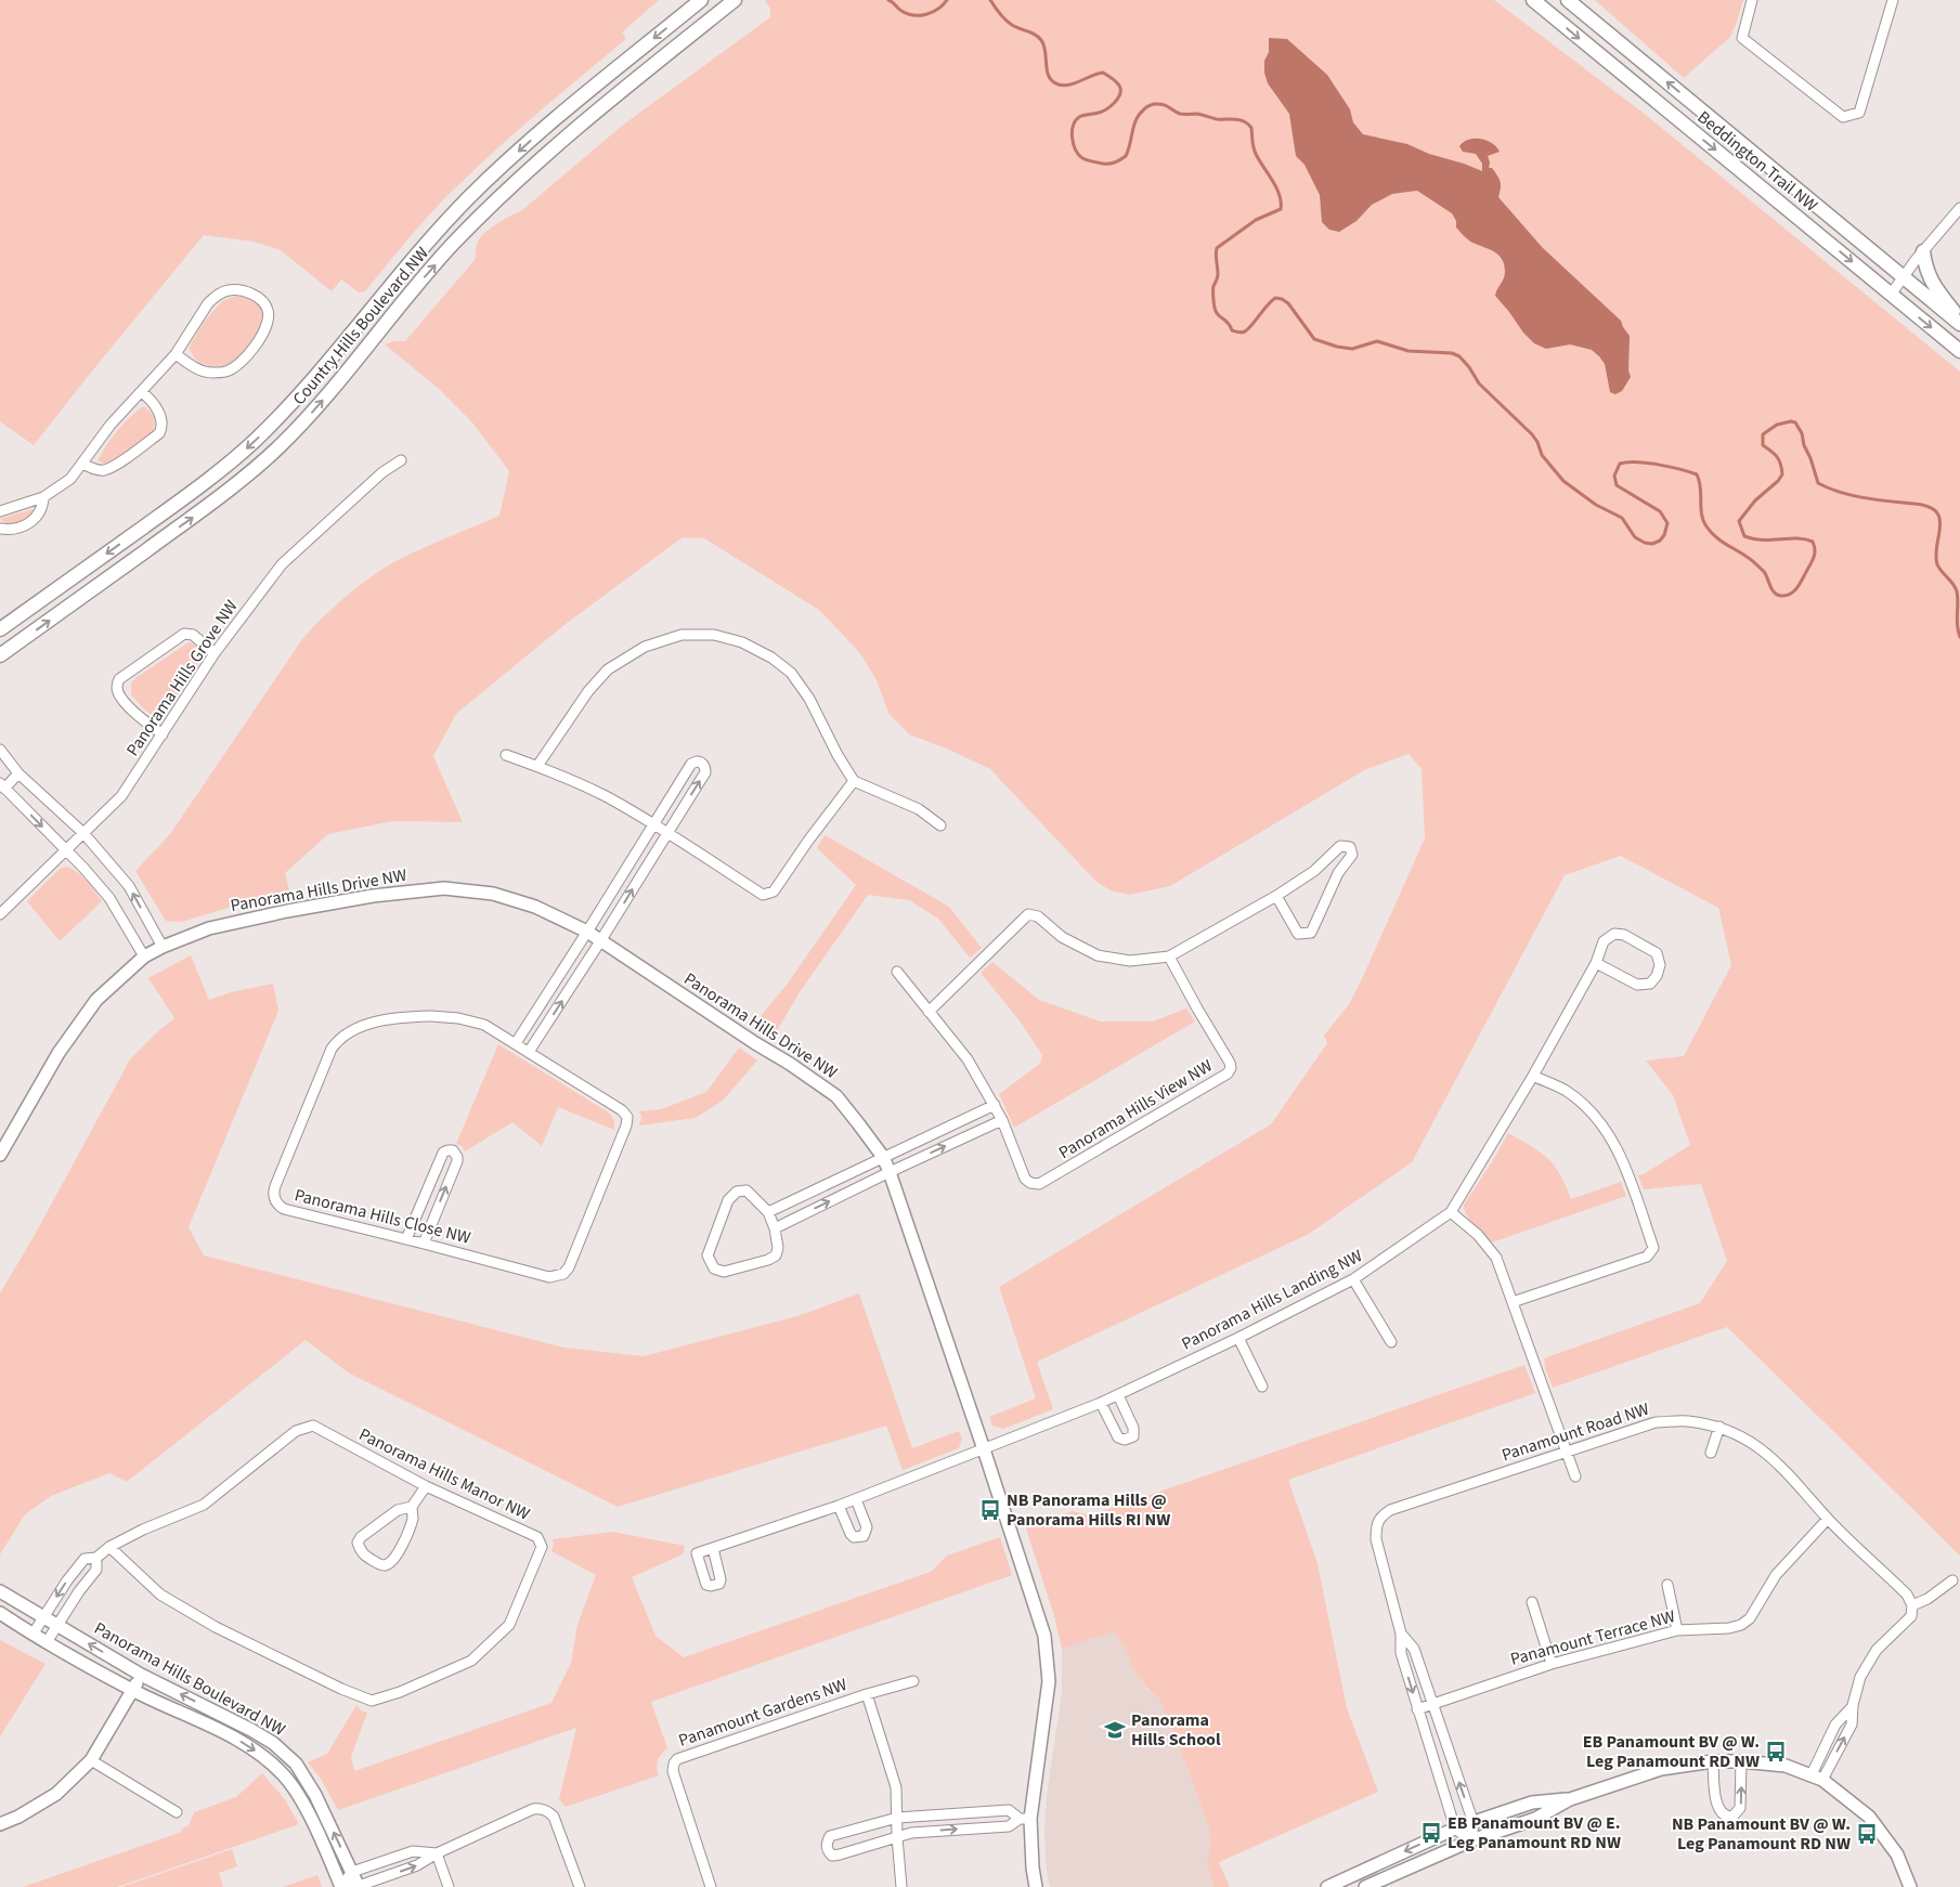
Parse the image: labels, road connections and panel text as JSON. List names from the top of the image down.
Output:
{
  "streets": {
    "main road": ["Beddington Trail NW", "Country Hills Boulevard NW"],
    "street": [
      "Panorama Hills Grove NW",
      "Panorama Hills Drive NW",
      "Panorama Hills View NW",
      "Panorama Hills Close NW",
      "Panorama Hills Landing NW",
      "Panamount Road NW",
      "Panorama Hills Manor NW",
      "Panamount Terrace NW",
      "Panorama Hills Boulevard NW",
      "Panamount Gardens NW"
    ]
  },
  "crossings": [
    ["Panorama Hills Drive NW", "Panorama Hills Landing NW"],
    ["Panamount Road NW", "Panamount Terrace NW"],
    ["Panorama Hills Manor NW", "Panorama Hills Boulevard NW"]
  ],
  "places": {
    "bus stop": [
      "NB Panorama Hills @ Panorama Hills RI NW",
      "EB Panamount BV @ W. Leg Panamount RD NW",
      "EB Panamount BV @ E. Leg Panamount RD NW",
      "NB Panamount BV @ W. Leg Panamount RD NW"
    ],
    "school or university": ["Panorama Hills School"]
  }
}
